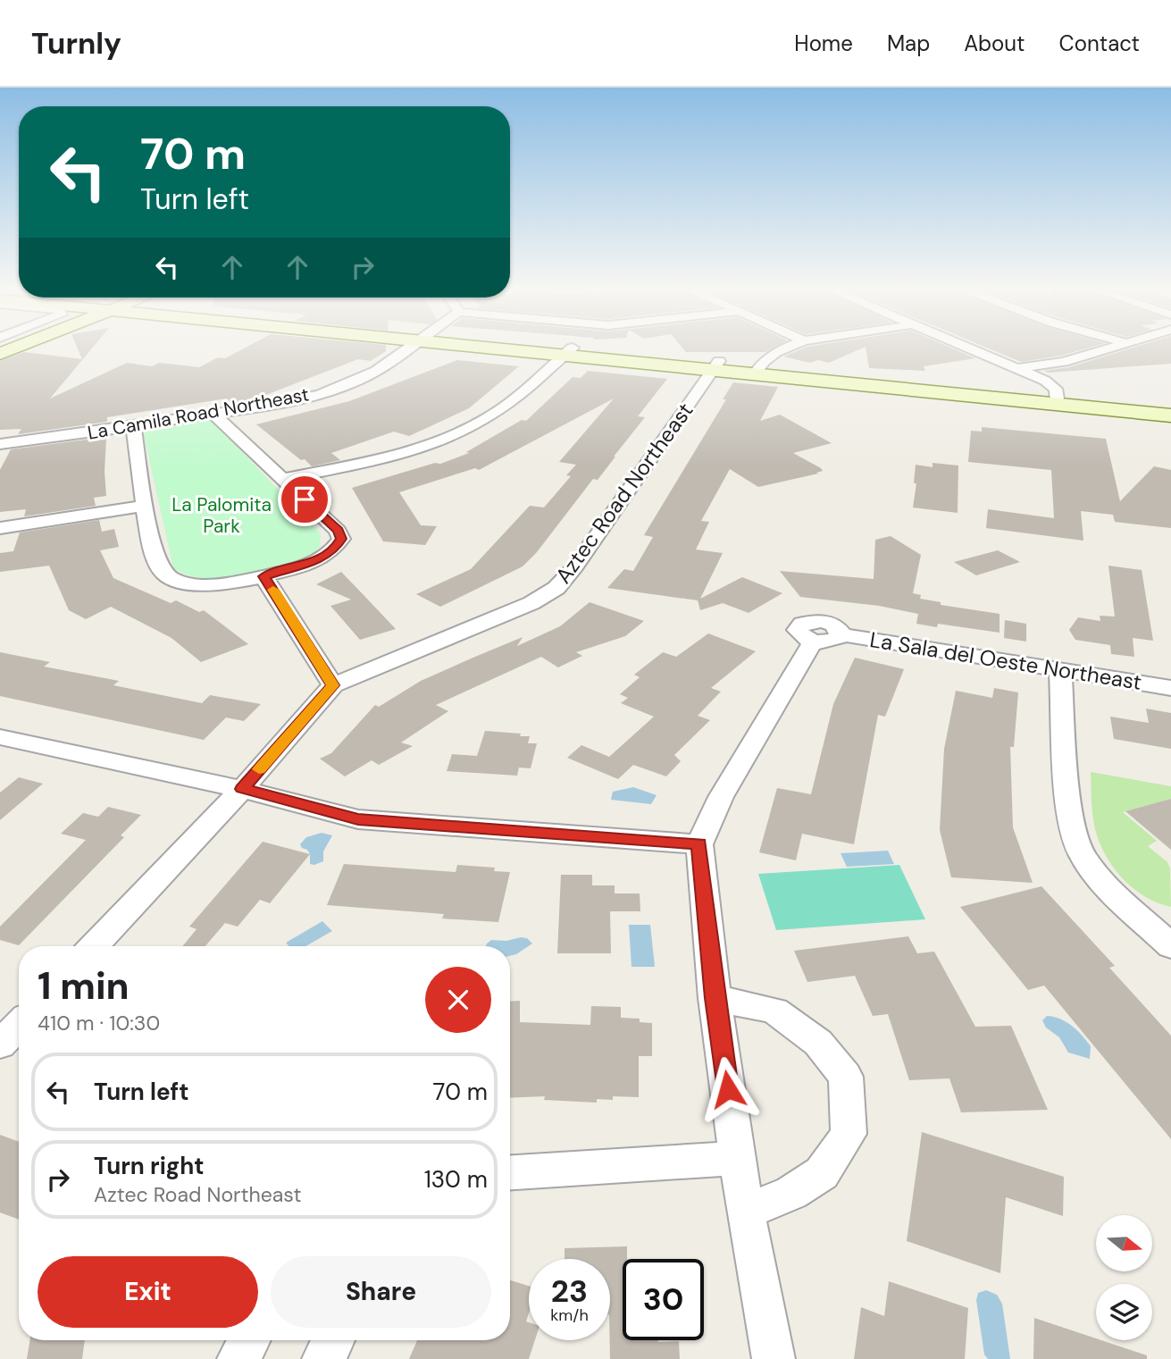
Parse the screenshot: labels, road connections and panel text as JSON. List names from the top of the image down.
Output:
{
  "streets": {
    "street": ["La Camila Road Northeast", "Aztec Road Northeast", "La Sala del Oeste Northeast"]
  },
  "parks": ["La Palomita Park"],
  "north": "right",
  "page": {
    "header": "Turnly",
    "nav": [
      "Home",
      "Map",
      "About",
      "Contact"
    ],
    "turn": ["70 m", "Turn left"],
    "heading": ["1 min", "410 m · 10:30"],
    "list": [
      {
        "name": "Turn left",
        "value": "70 m"
      },
      {
        "name": "Turn right",
        "note": "Aztec Road Northeast",
        "value": "130 m"
      }
    ],
    "buttons": ["Exit", "Share"],
    "speed": "23 km/h",
    "limit": "30"
  }
}
